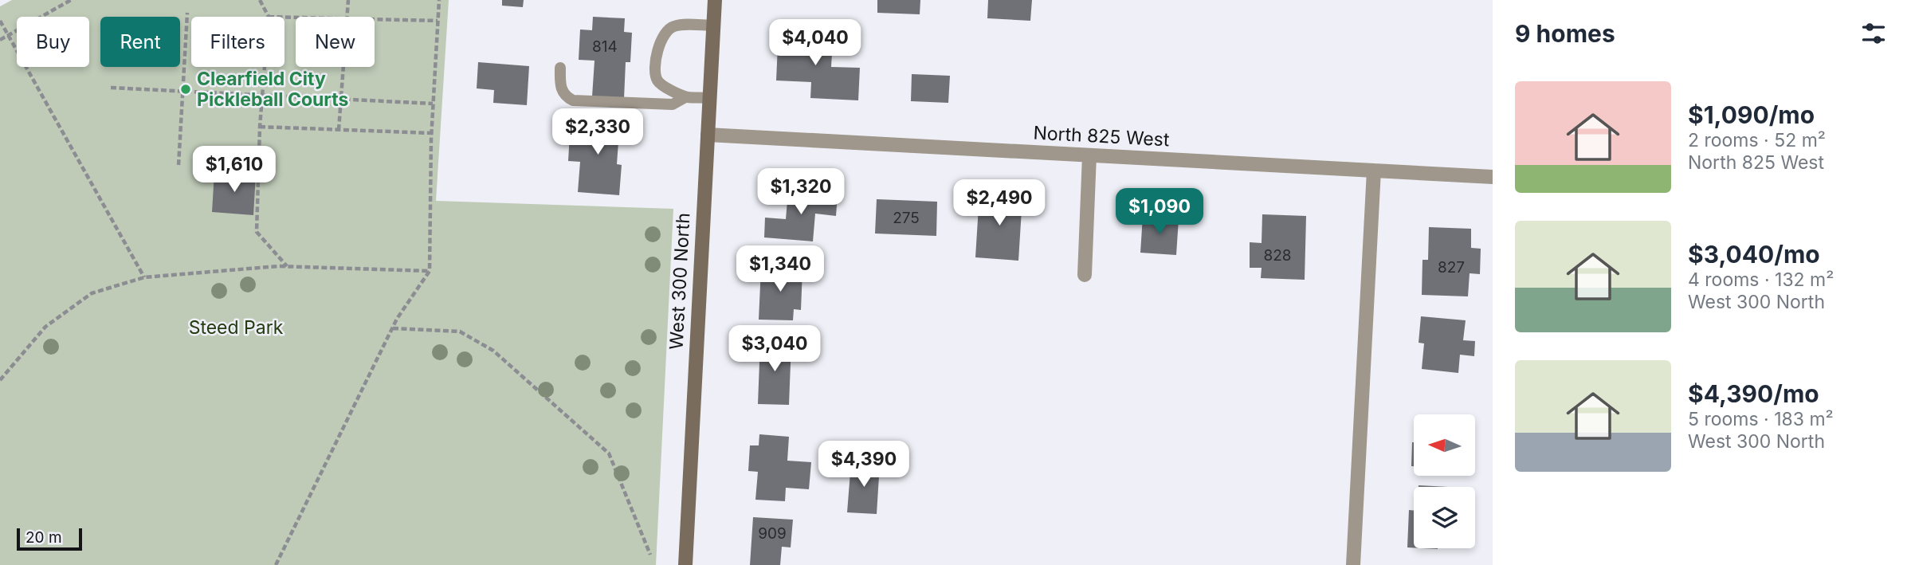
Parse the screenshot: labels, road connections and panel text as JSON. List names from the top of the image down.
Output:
{
  "streets": {
    "main road": ["West 300 North"],
    "street": ["North 825 West"]
  },
  "crossings": [
    ["North 825 West", "West 300 North"]
  ],
  "parks": ["Steed Park"],
  "places": ["Clearfield City Pickleball Courts"],
  "house_numbers": [
    "814",
    "275",
    "828",
    "827",
    "909"
  ],
  "scale_bar": "20 m",
  "north": "left",
  "page": {
    "heading": "9 homes",
    "chip": [
      "Buy",
      "Rent",
      "Filters",
      "New"
    ],
    "price": [
      "$4,040",
      "$2,330",
      "$1,610",
      "$1,320",
      "$2,490",
      "$1,090",
      "$1,340",
      "$3,040",
      "$4,390"
    ],
    "list": [
      {
        "name": "$1,090/mo",
        "note": "2 rooms · 52 m² · North 825 West"
      },
      {
        "name": "$3,040/mo",
        "note": "4 rooms · 132 m² · West 300 North"
      },
      {
        "name": "$4,390/mo",
        "note": "5 rooms · 183 m² · West 300 North"
      }
    ],
    "scale": "20 m"
  }
}
